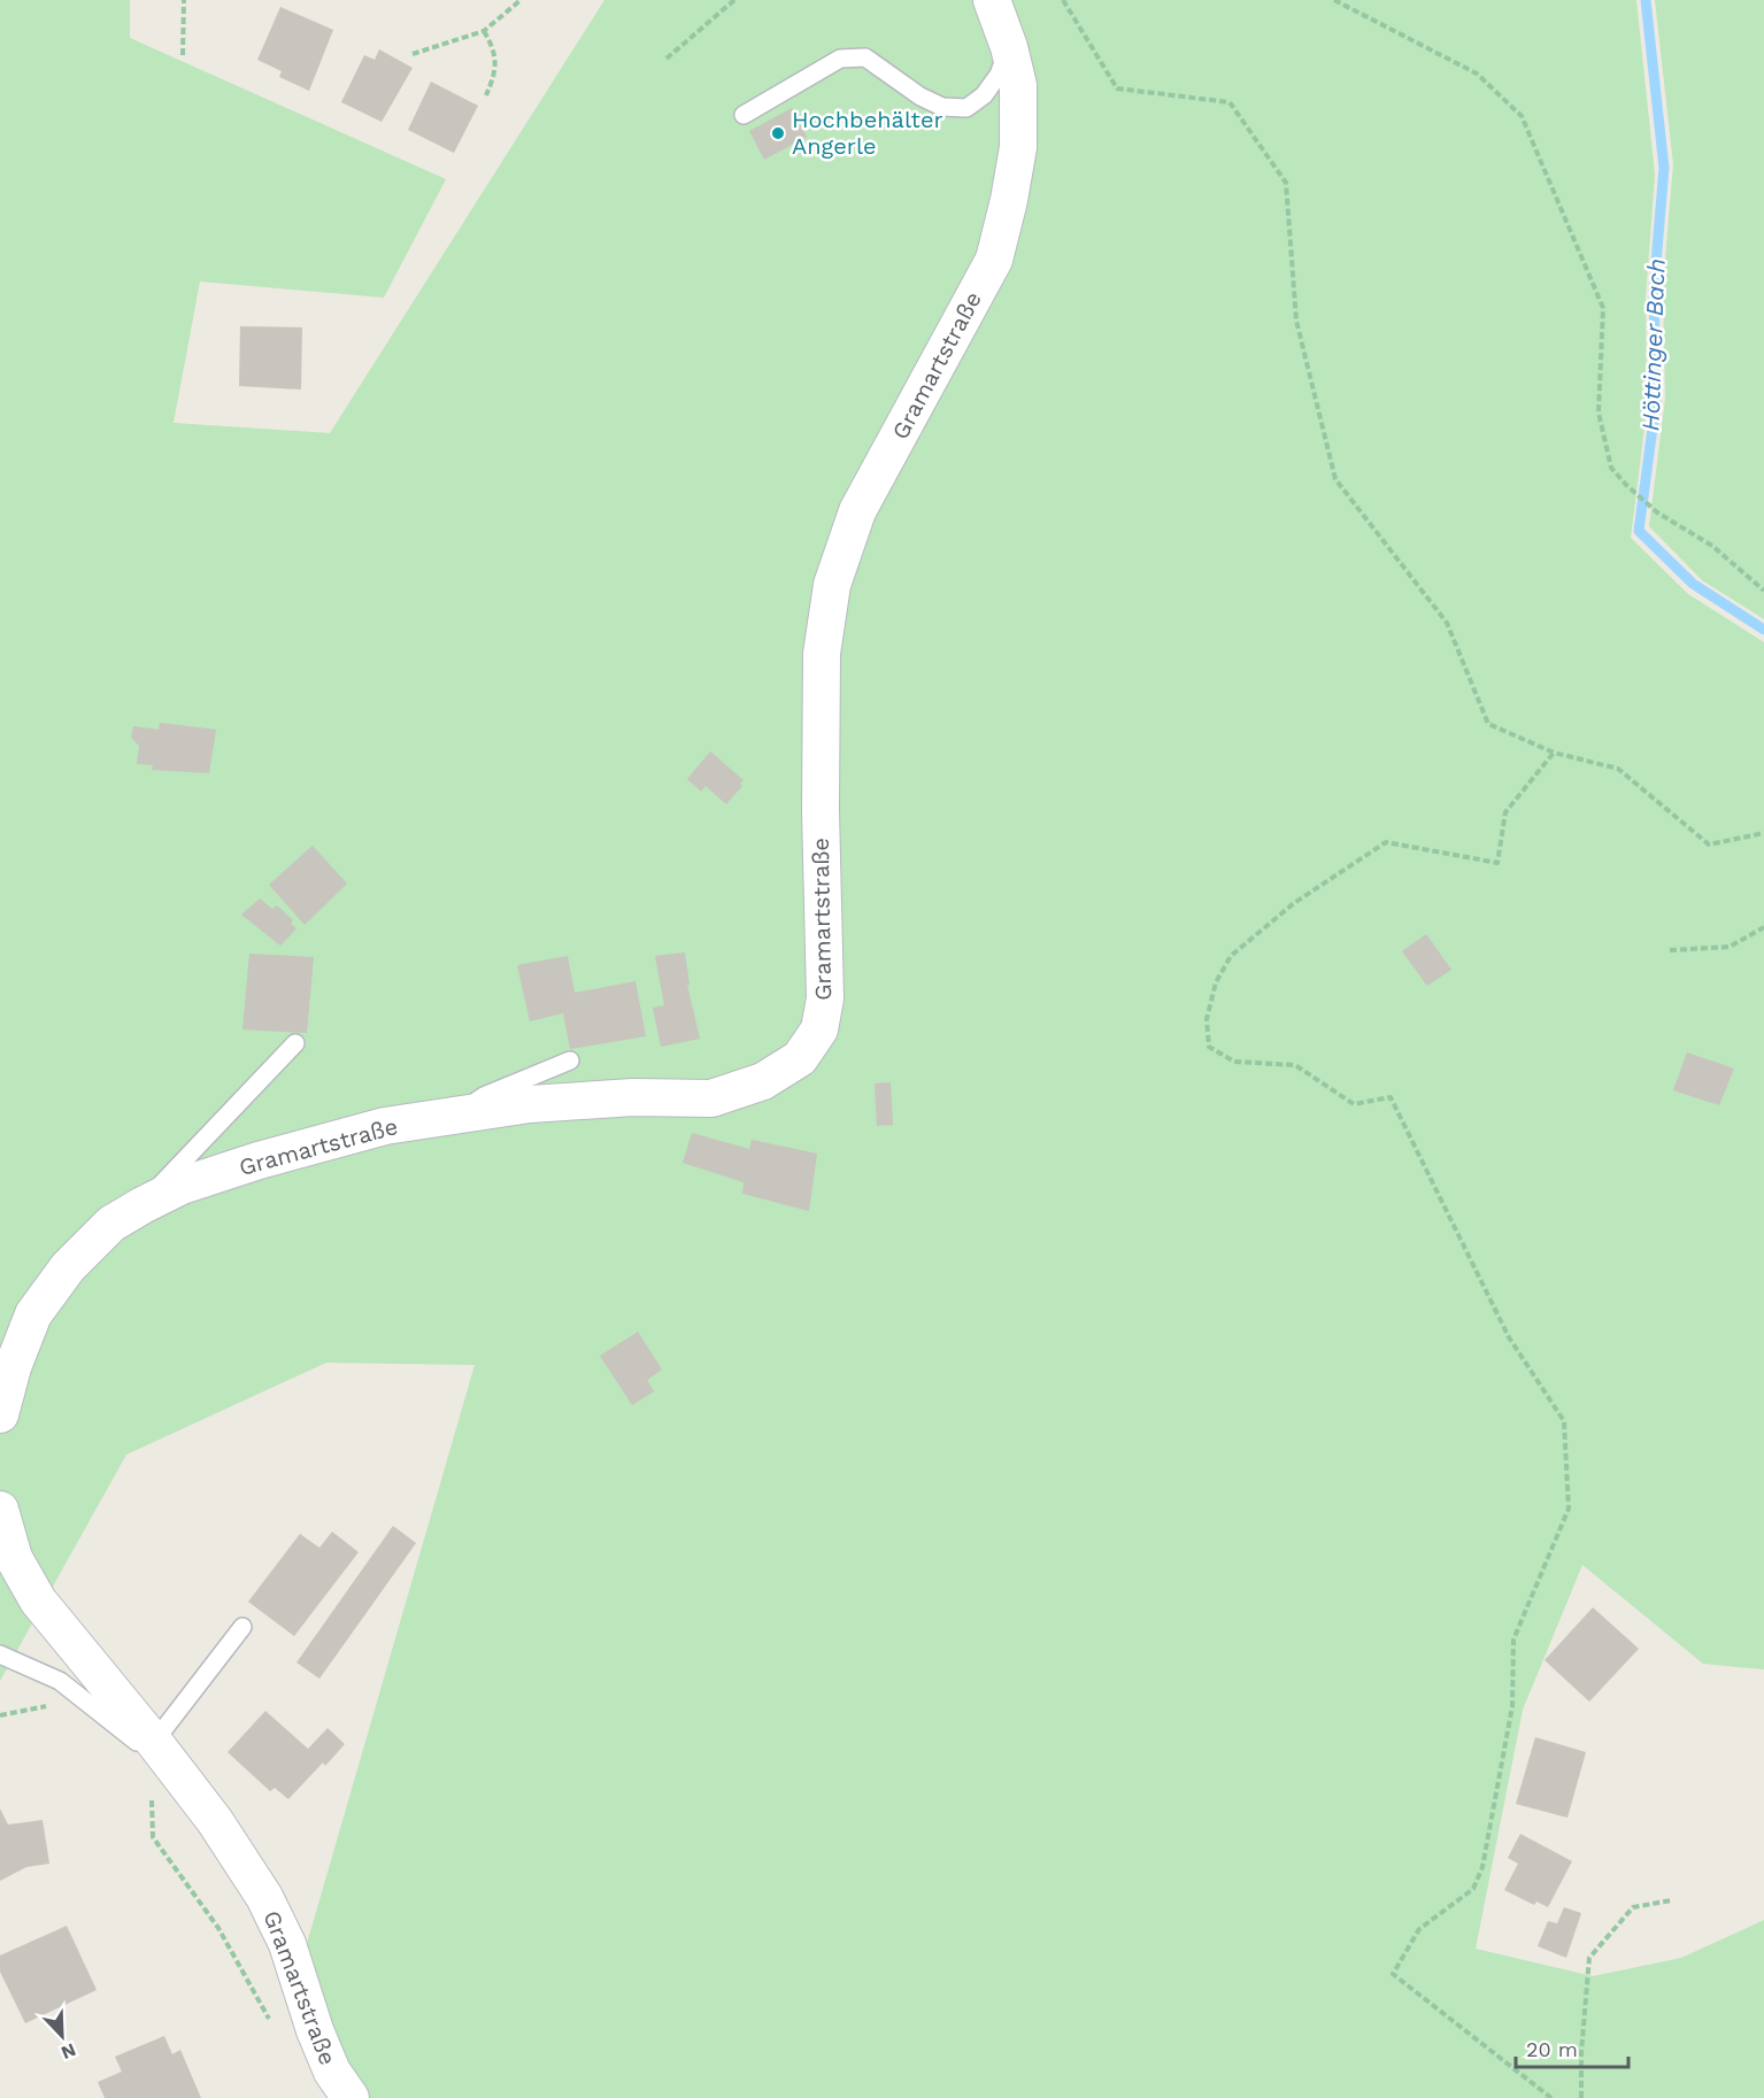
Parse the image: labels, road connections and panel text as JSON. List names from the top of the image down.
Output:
{
  "streets": {
    "street": ["Gramartstraße"]
  },
  "water": ["Höttinger Bach"],
  "places": ["Hochbehälter Angerle"],
  "scale_bar": "20 m",
  "north": "bottom right"
}
